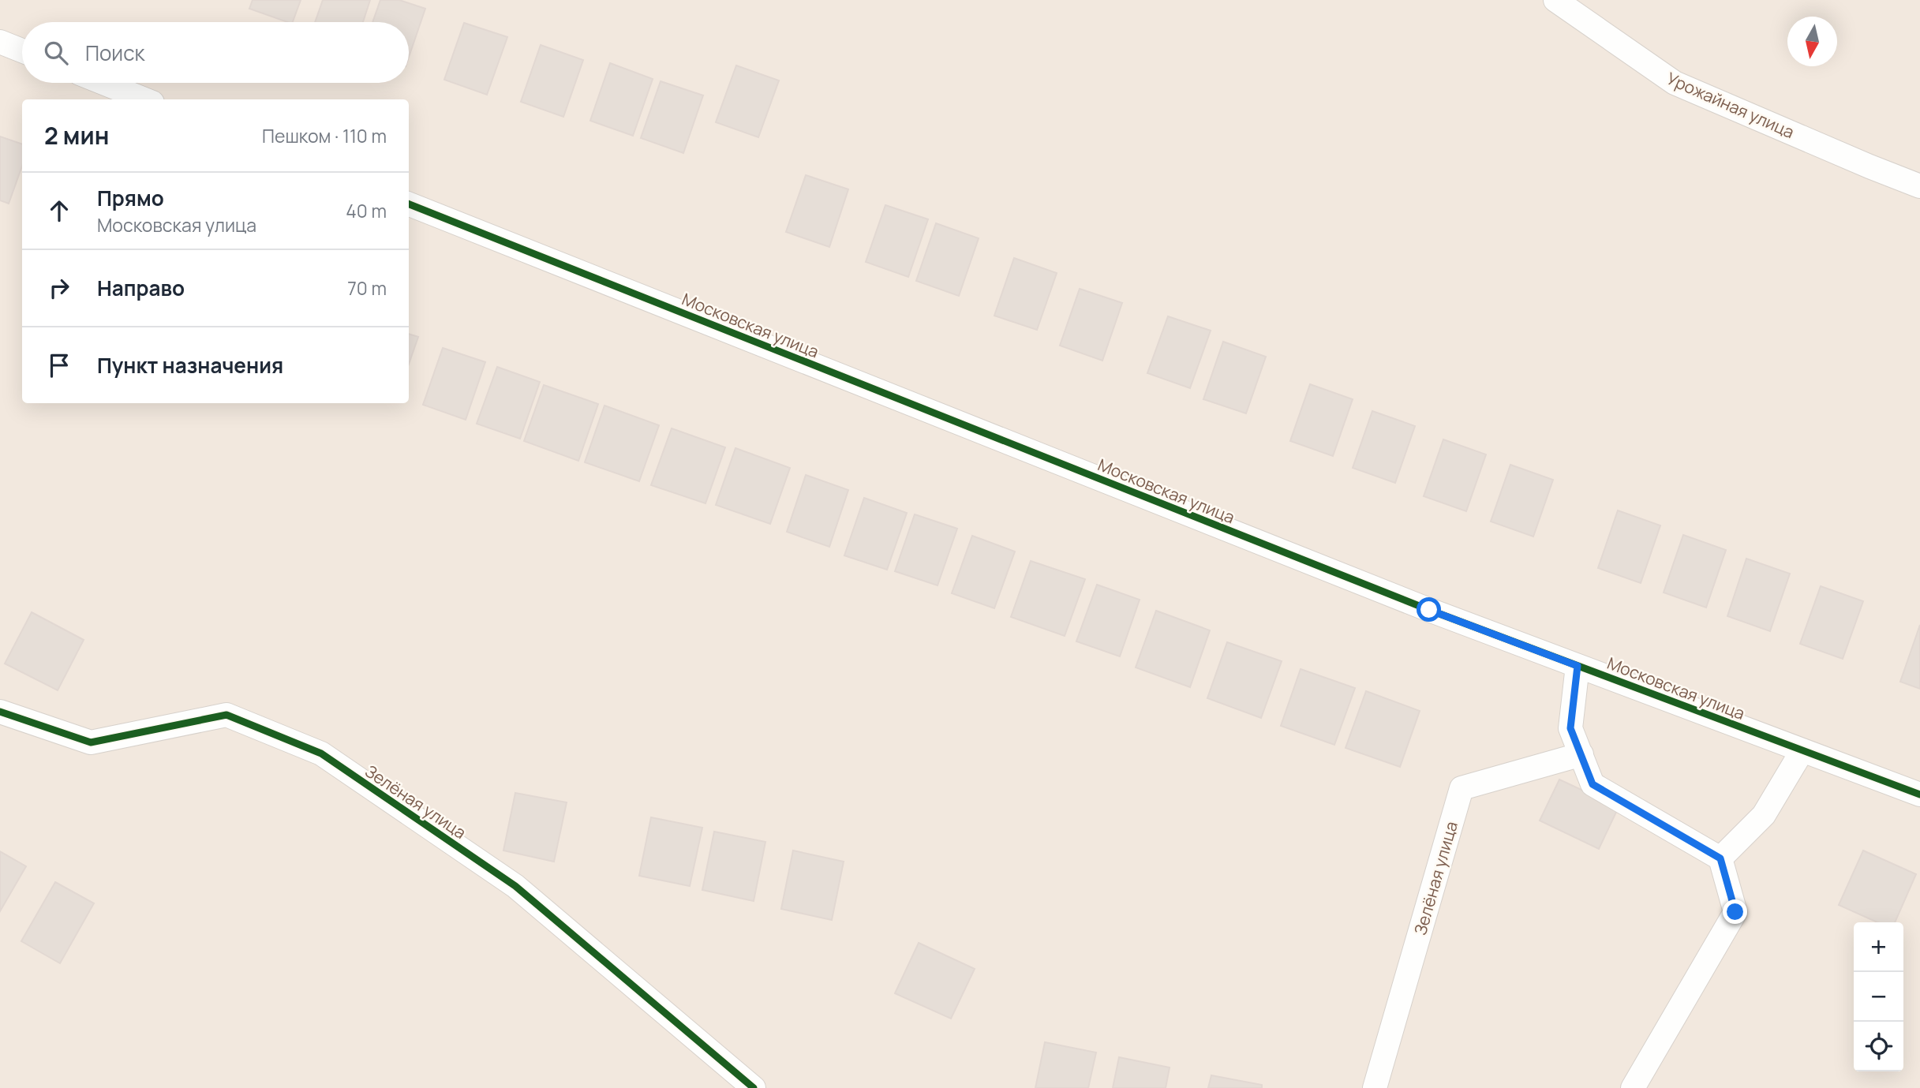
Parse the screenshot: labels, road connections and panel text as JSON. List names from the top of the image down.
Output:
{
  "streets": {
    "street": ["Урожайная улица", "Московская улица", "Зелёная улица"]
  },
  "north": "bottom",
  "page": {
    "search": "Поиск",
    "heading": ["2 мин", "Пешком · 110 m"],
    "list": [
      ["Прямо", "Московская улица", "40 m"],
      ["Направо", "70 m"],
      "Пункт назначения"
    ],
    "map_buttons": ["+", "−"]
  }
}
